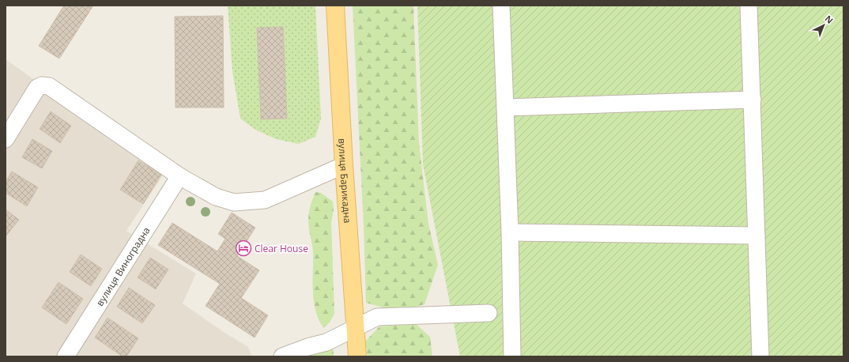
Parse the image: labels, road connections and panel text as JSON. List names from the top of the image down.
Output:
{
  "streets": {
    "main road": ["вулиця Барикадна"],
    "street": ["вулиця Виноградна"]
  },
  "places": {
    "hotel": ["Clear House"]
  },
  "north": "top right"
}
